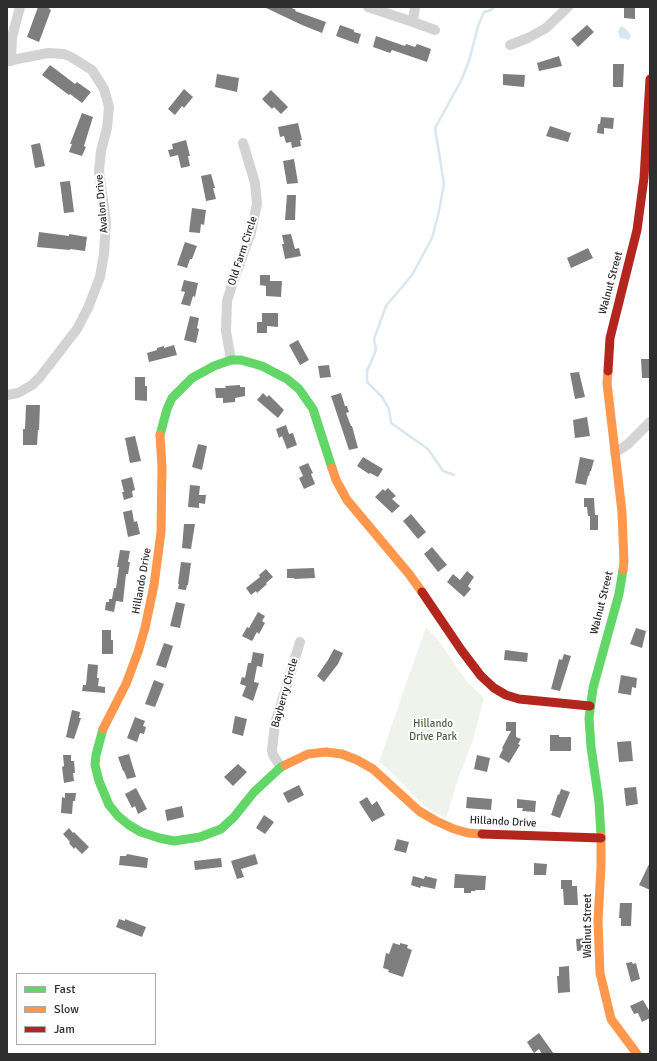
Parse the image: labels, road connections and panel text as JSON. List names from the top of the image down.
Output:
{
  "streets": {
    "street": [
      "Avalon Drive",
      "Old Farm Circle",
      "Walnut Street",
      "Hillando Drive",
      "Bayberry Circle"
    ]
  },
  "crossings": [
    ["Old Farm Circle", "Hillando Drive"],
    ["Walnut Street", "Hillando Drive"],
    ["Hillando Drive", "Bayberry Circle"]
  ],
  "parks": ["Hillando Drive Park"],
  "legend": ["Fast", "Slow", "Jam"]
}
